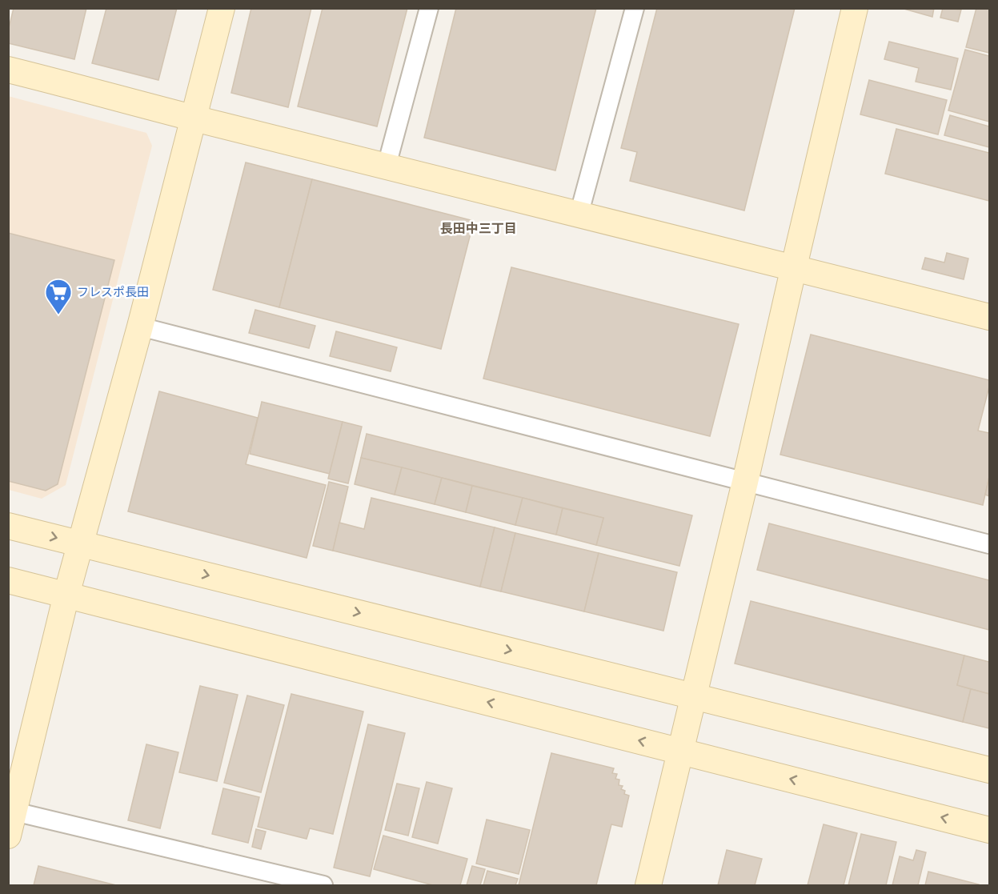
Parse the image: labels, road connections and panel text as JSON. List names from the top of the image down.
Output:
{
  "districts": ["長田中三丁目"],
  "places": {
    "supermarket": ["フレスポ長田"]
  }
}
